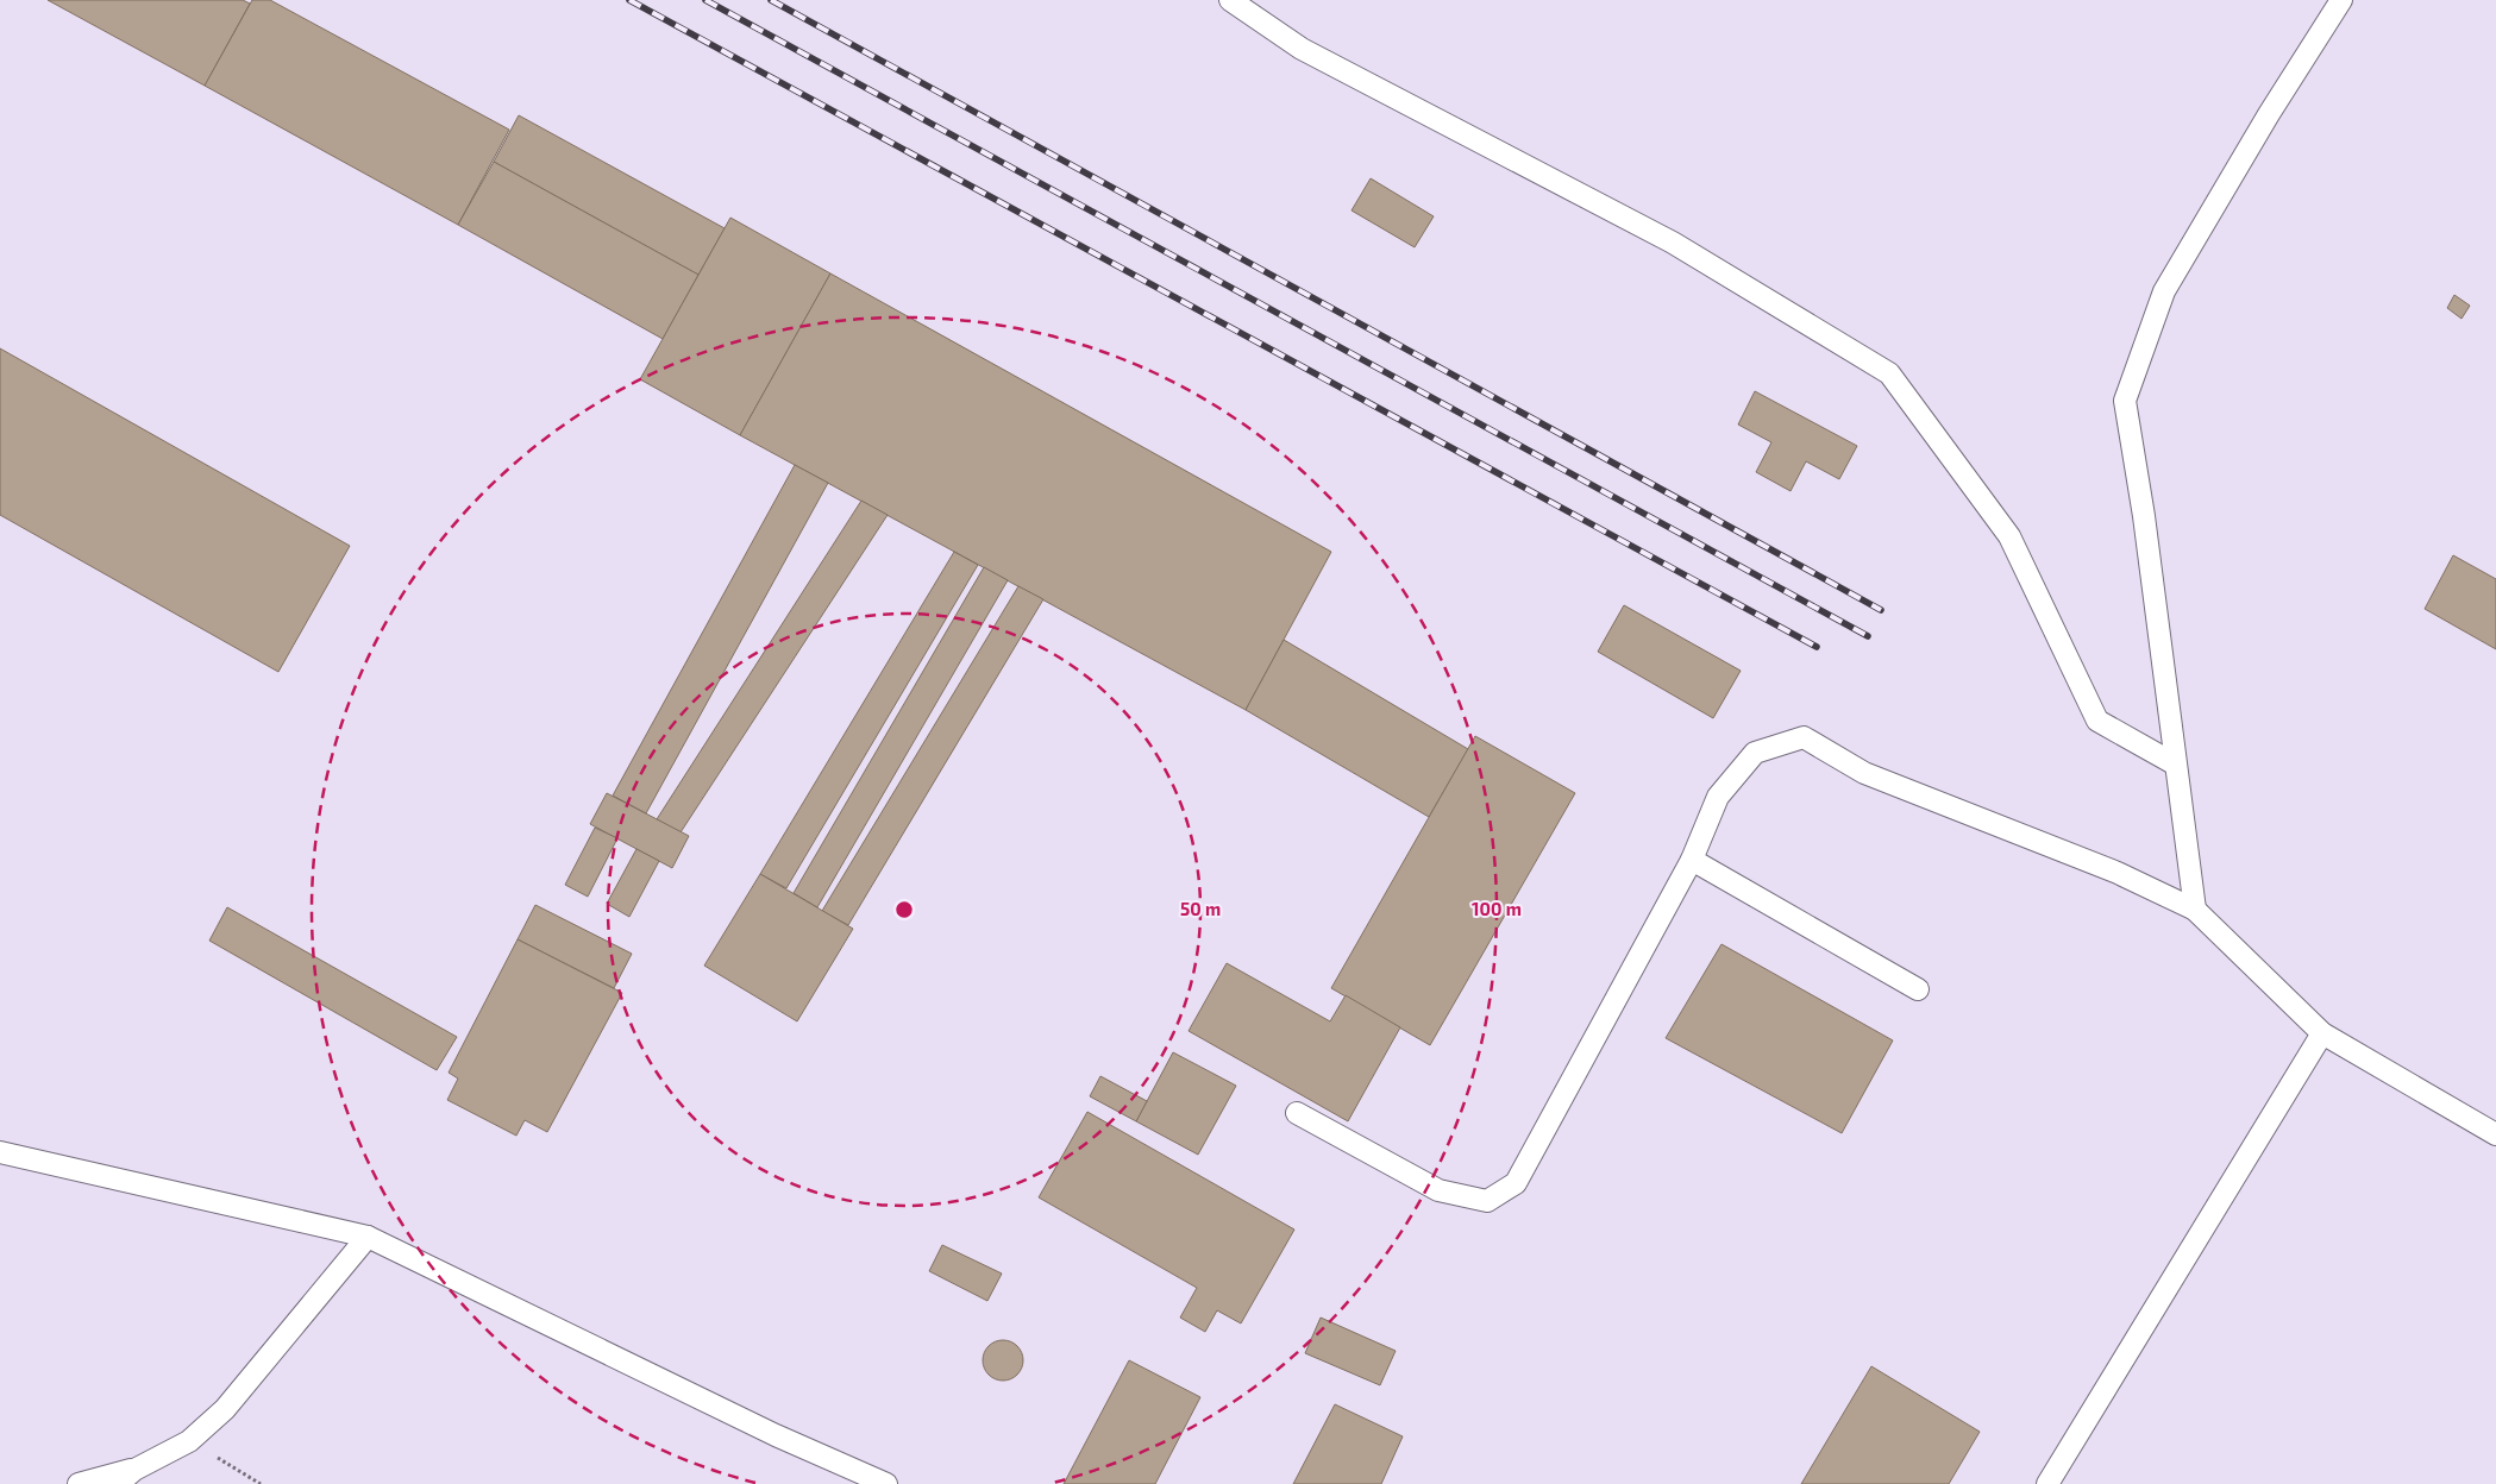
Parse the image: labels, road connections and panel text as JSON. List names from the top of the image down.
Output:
{
  "rings": ["50 m", "100 m"]
}
